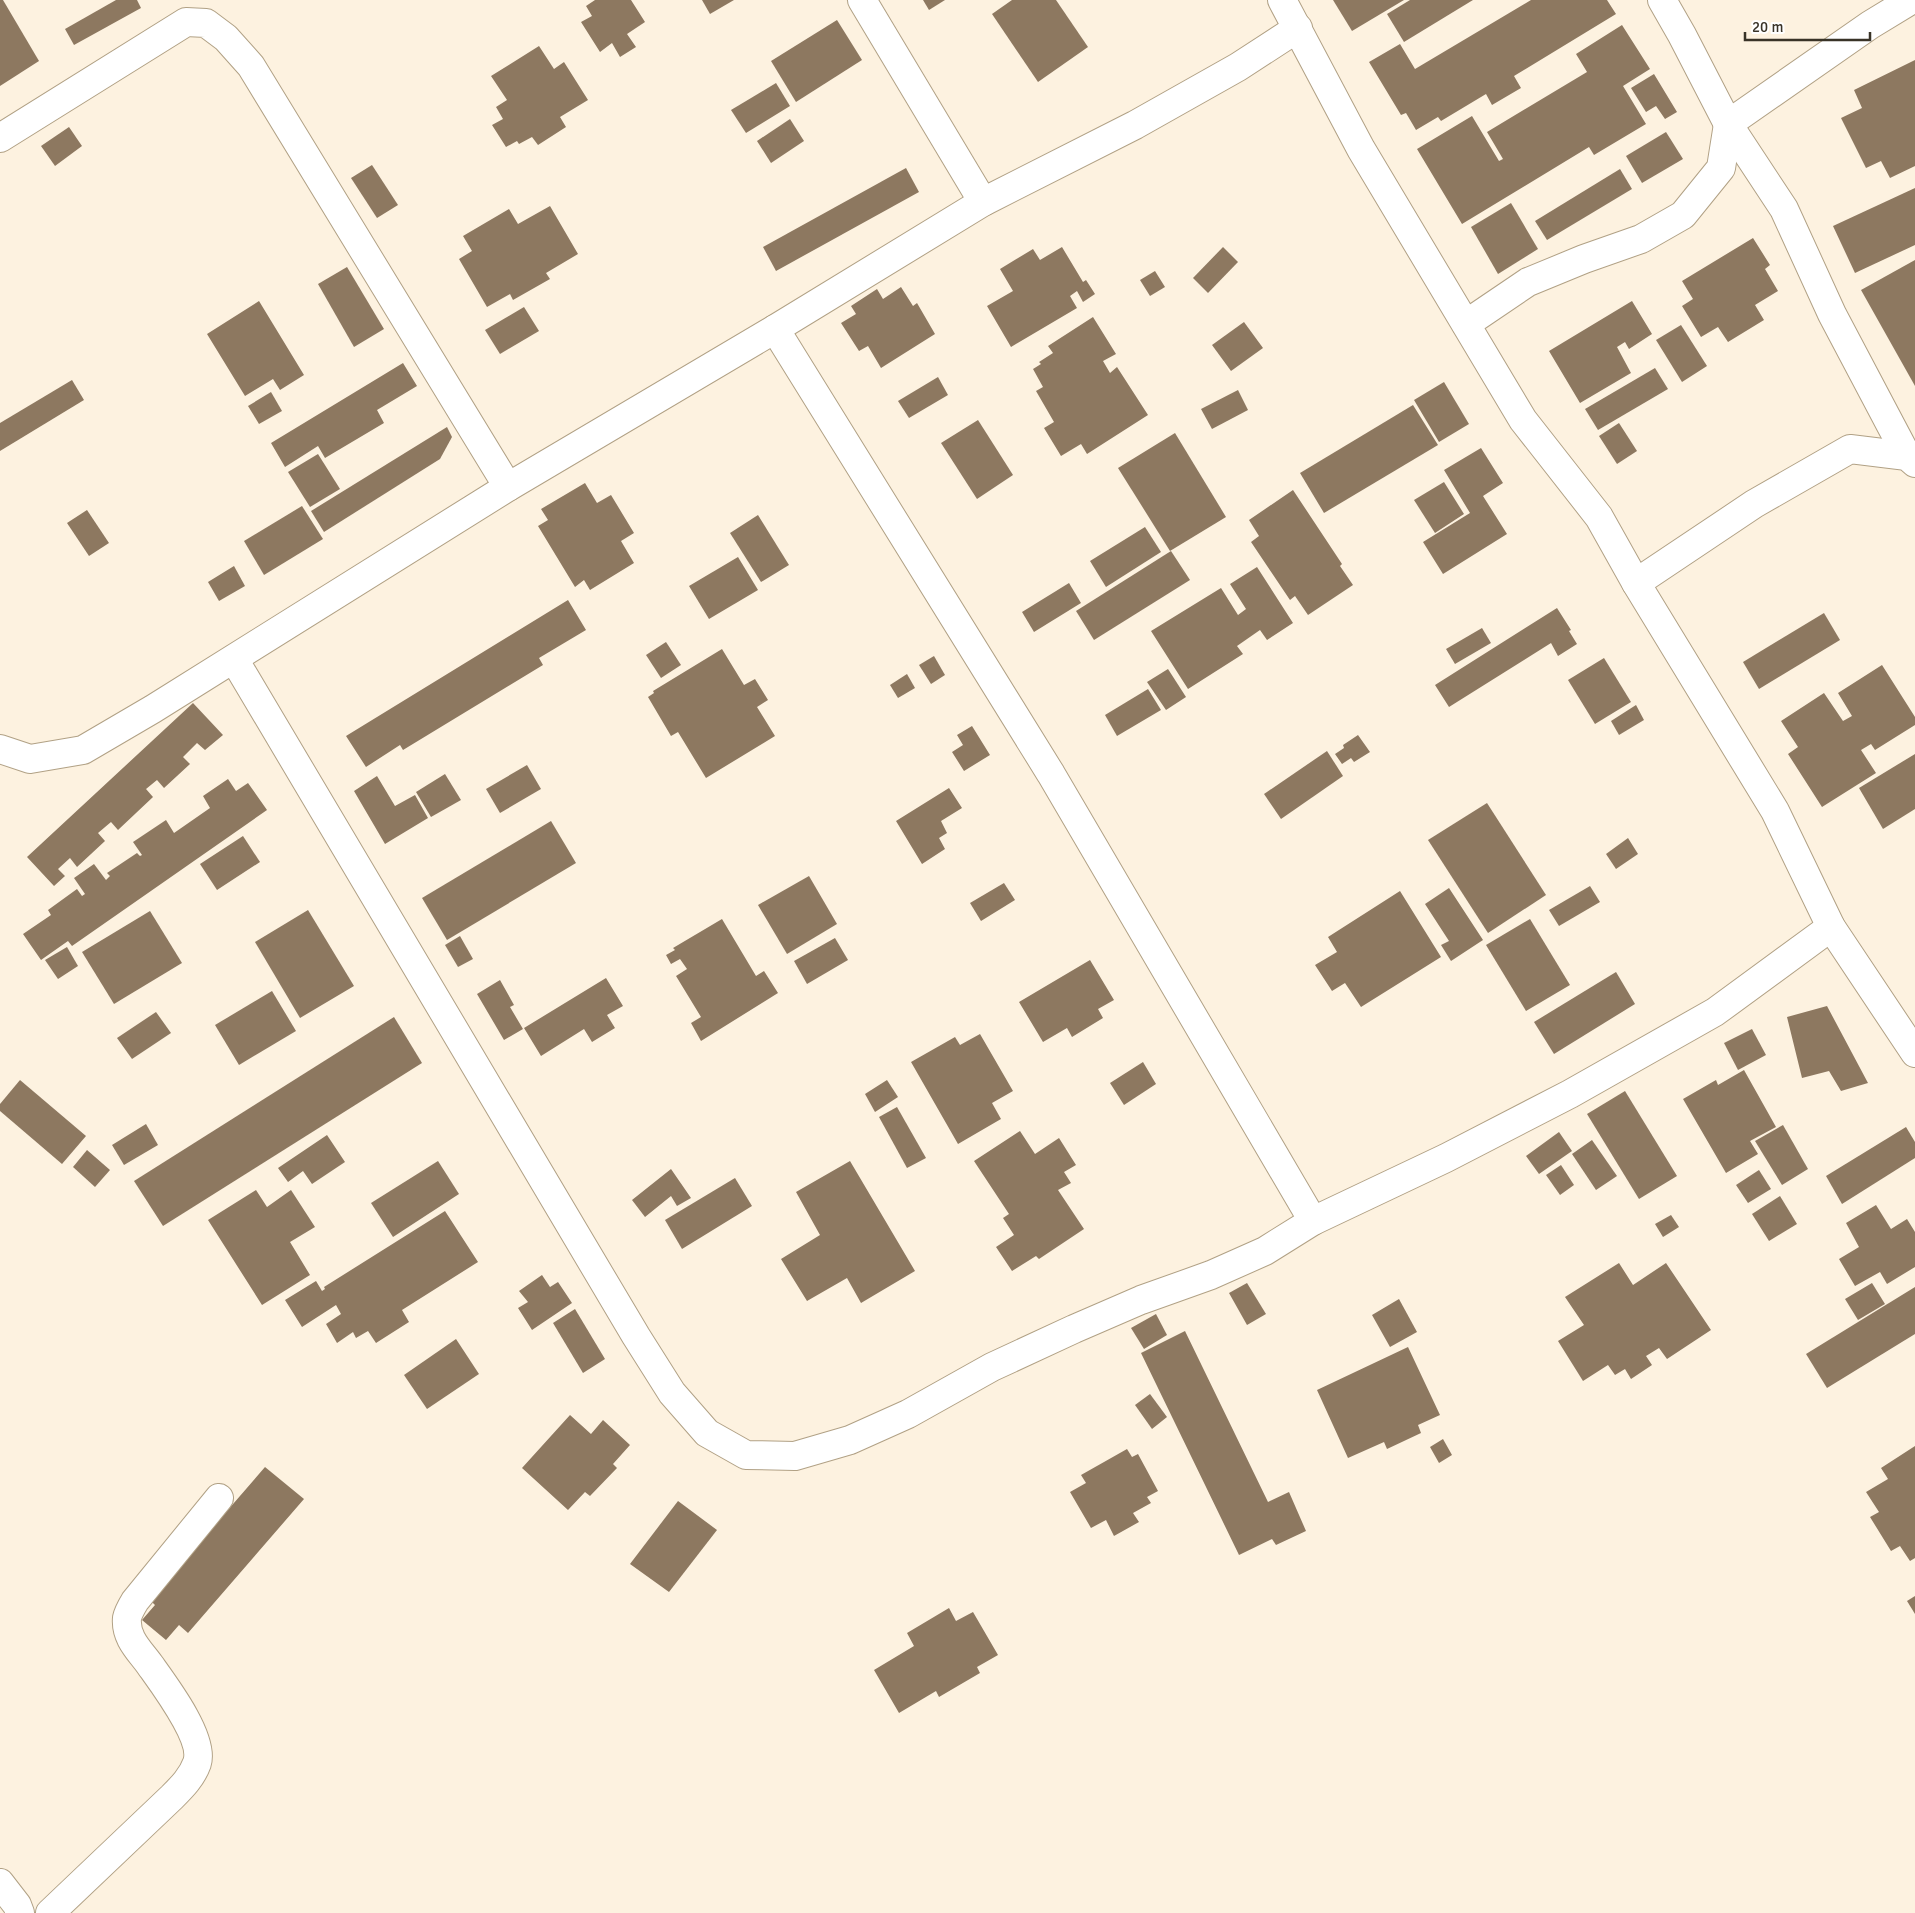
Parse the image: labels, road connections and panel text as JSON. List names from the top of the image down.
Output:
{
  "scale_bar": "20 m"
}
